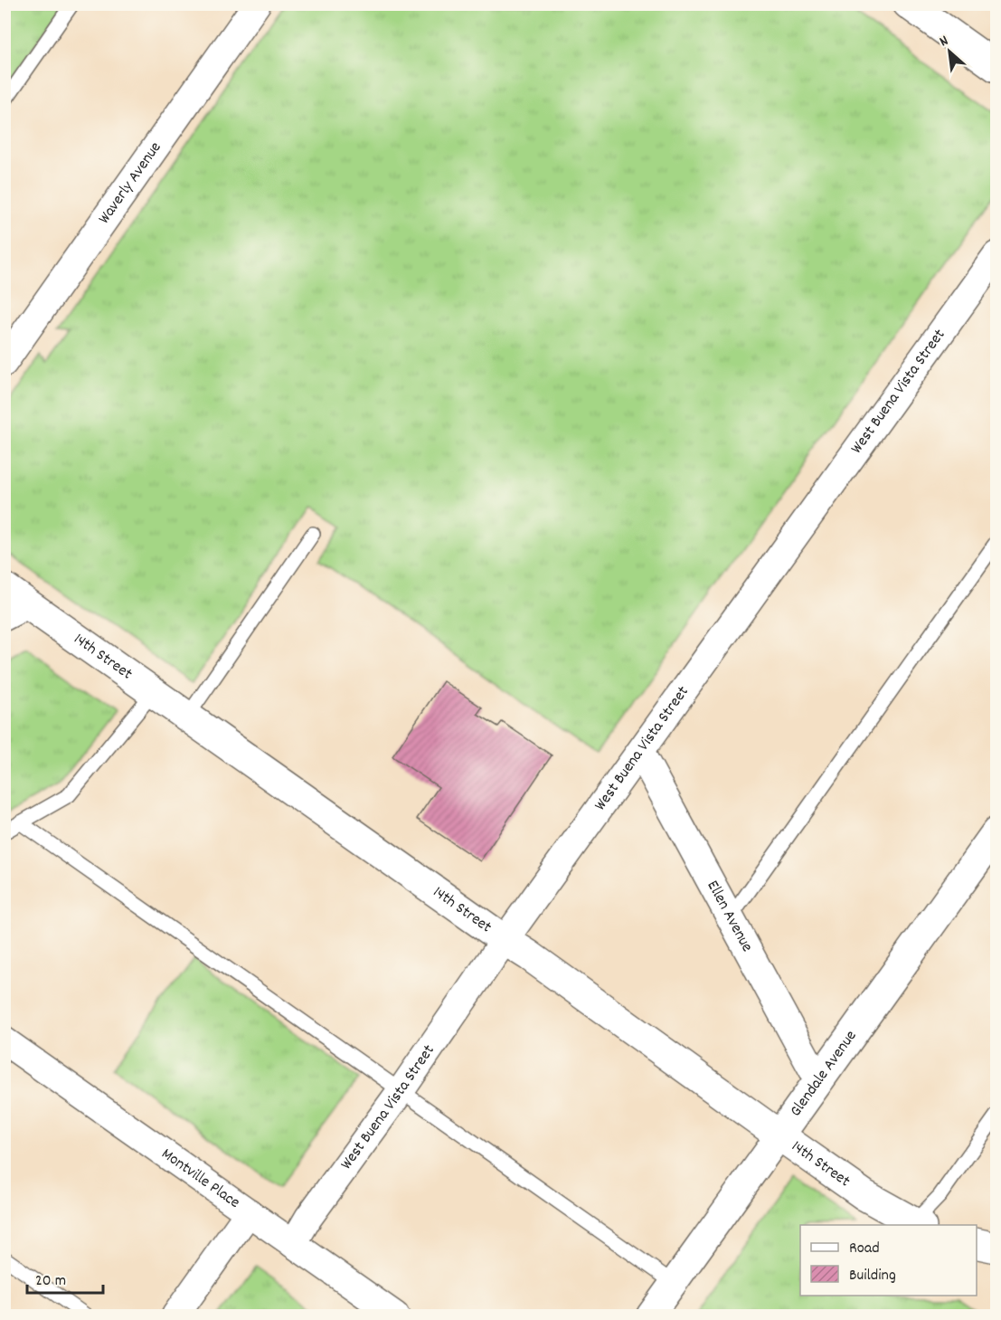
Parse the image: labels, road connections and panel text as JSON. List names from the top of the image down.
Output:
{
  "streets": {
    "street": [
      "Waverly Avenue",
      "West Buena Vista Street",
      "14th Street",
      "Ellen Avenue",
      "Glendale Avenue",
      "Montville Place"
    ]
  },
  "crossings": [
    ["West Buena Vista Street", "14th Street"],
    ["West Buena Vista Street", "Ellen Avenue"],
    ["West Buena Vista Street", "Montville Place"],
    ["14th Street", "Glendale Avenue"],
    ["Ellen Avenue", "Glendale Avenue"]
  ],
  "legend": ["Road", "Building"],
  "scale_bar": "20 m",
  "north": "top left"
}
